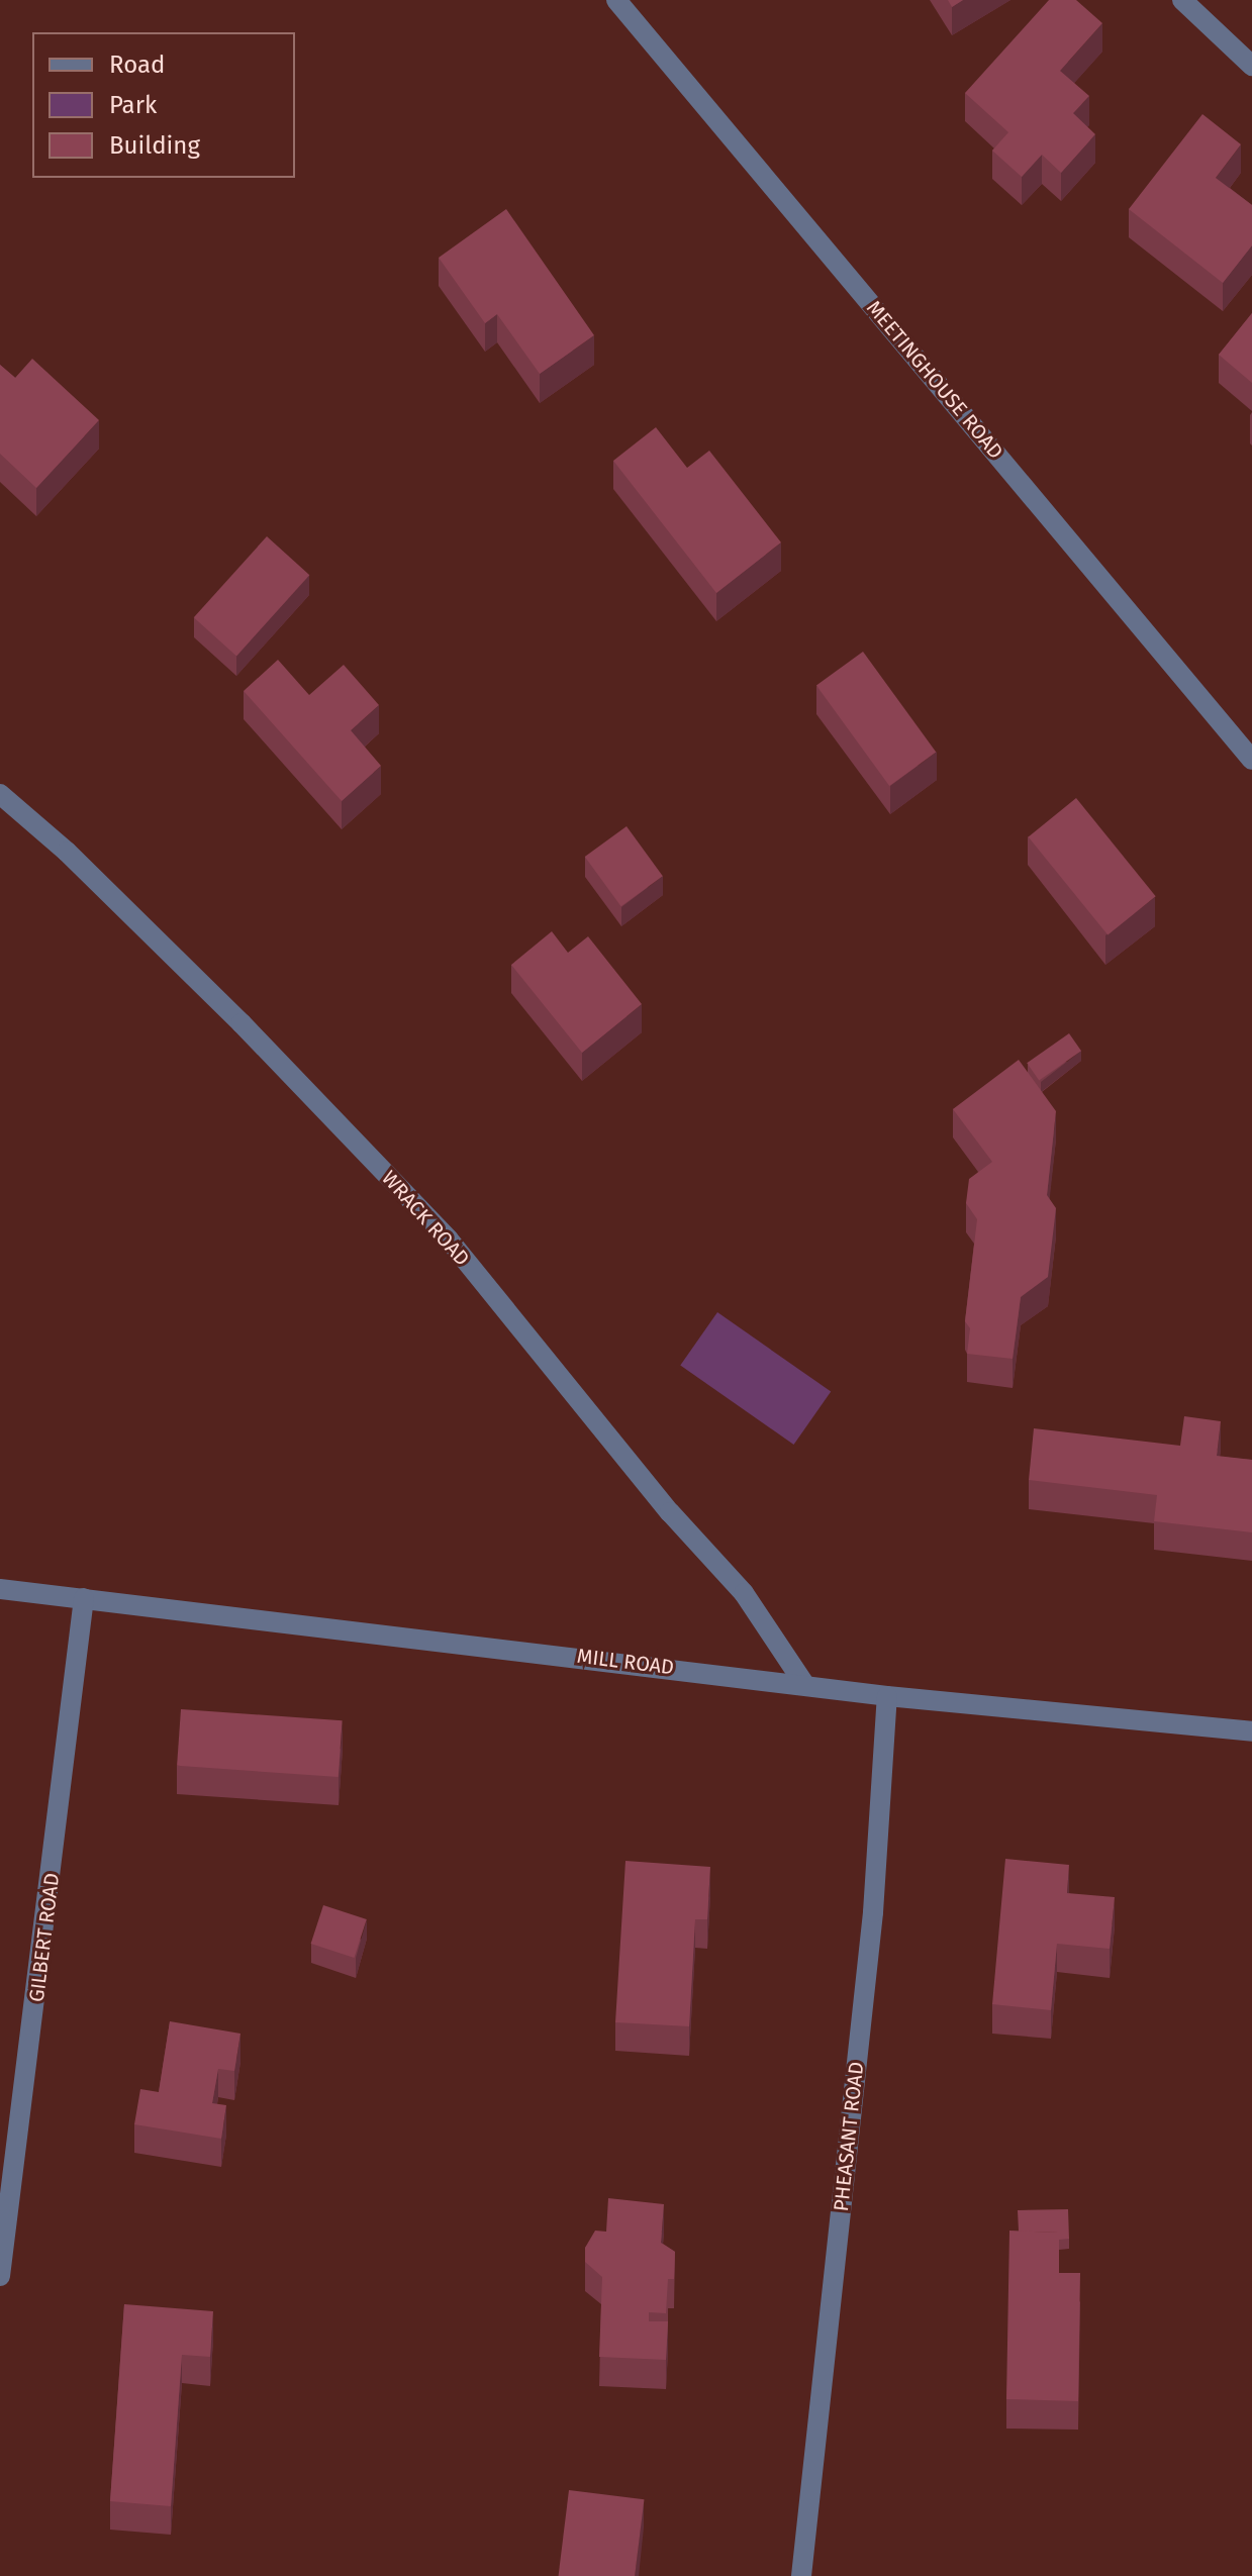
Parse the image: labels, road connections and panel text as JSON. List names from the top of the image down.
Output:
{
  "streets": {
    "street": [
      "MEETINGHOUSE ROAD",
      "WRACK ROAD",
      "MILL ROAD",
      "GILBERT ROAD",
      "PHEASANT ROAD"
    ]
  },
  "crossings": [
    ["WRACK ROAD", "MILL ROAD"],
    ["MILL ROAD", "GILBERT ROAD"],
    ["MILL ROAD", "PHEASANT ROAD"]
  ],
  "legend": ["Road", "Park", "Building"]
}
